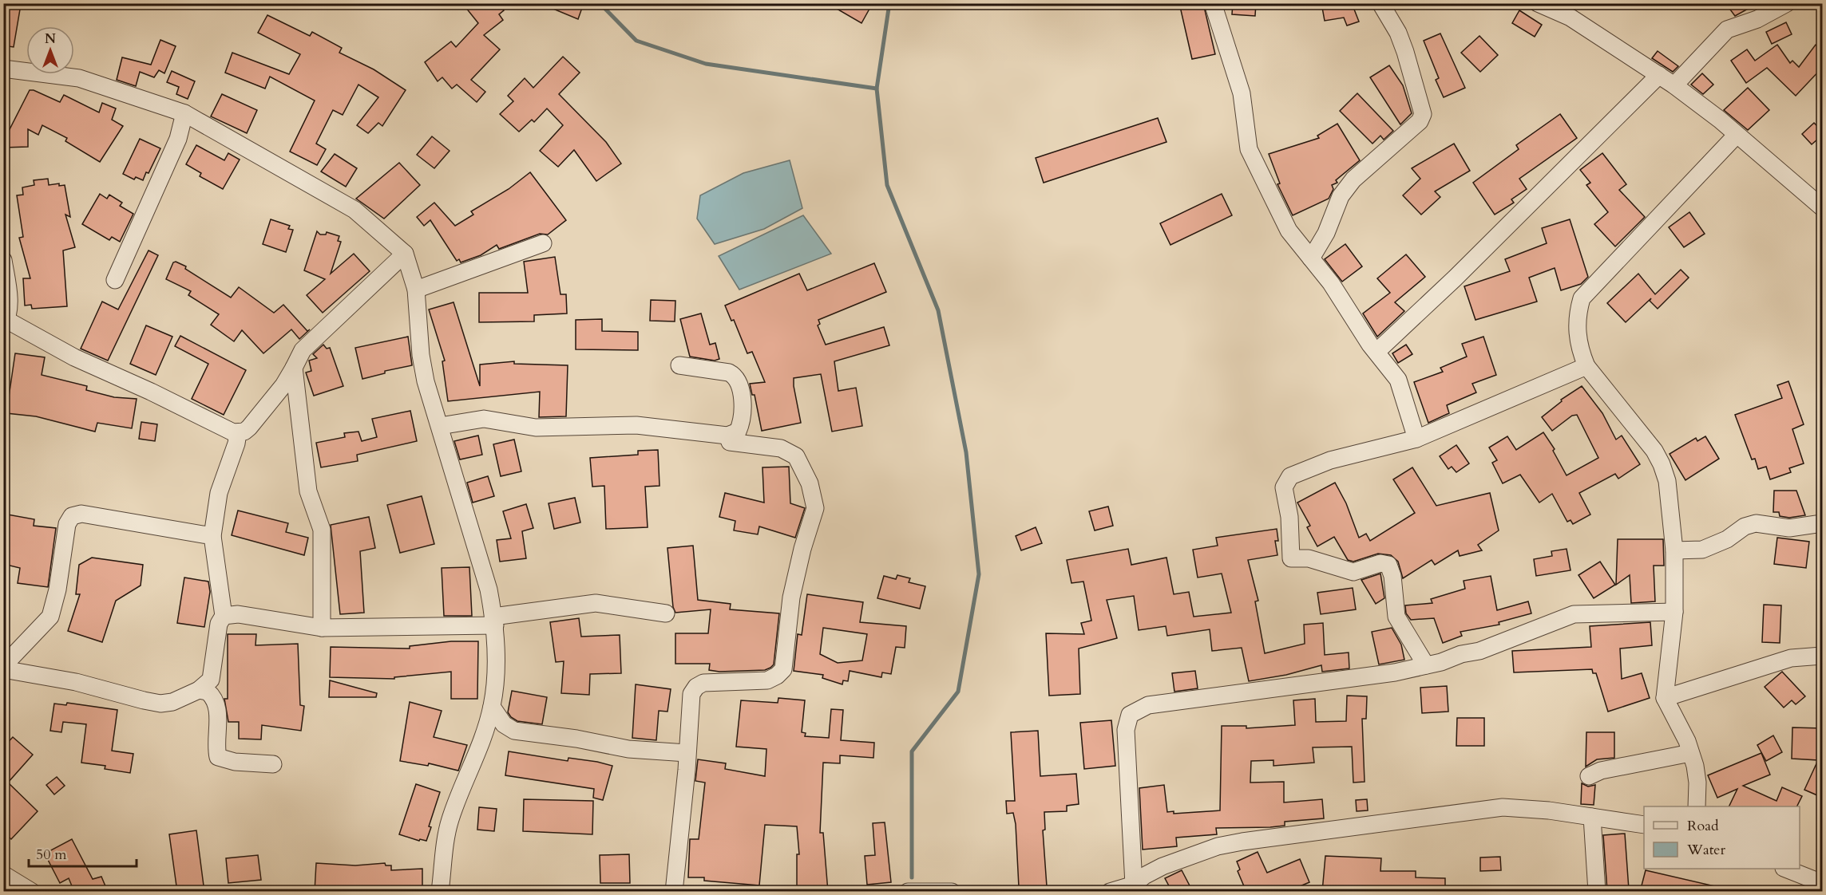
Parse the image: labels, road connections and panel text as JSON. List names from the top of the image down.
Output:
{
  "legend": ["Road", "Water"],
  "scale_bar": "50 m",
  "north": "top"
}
